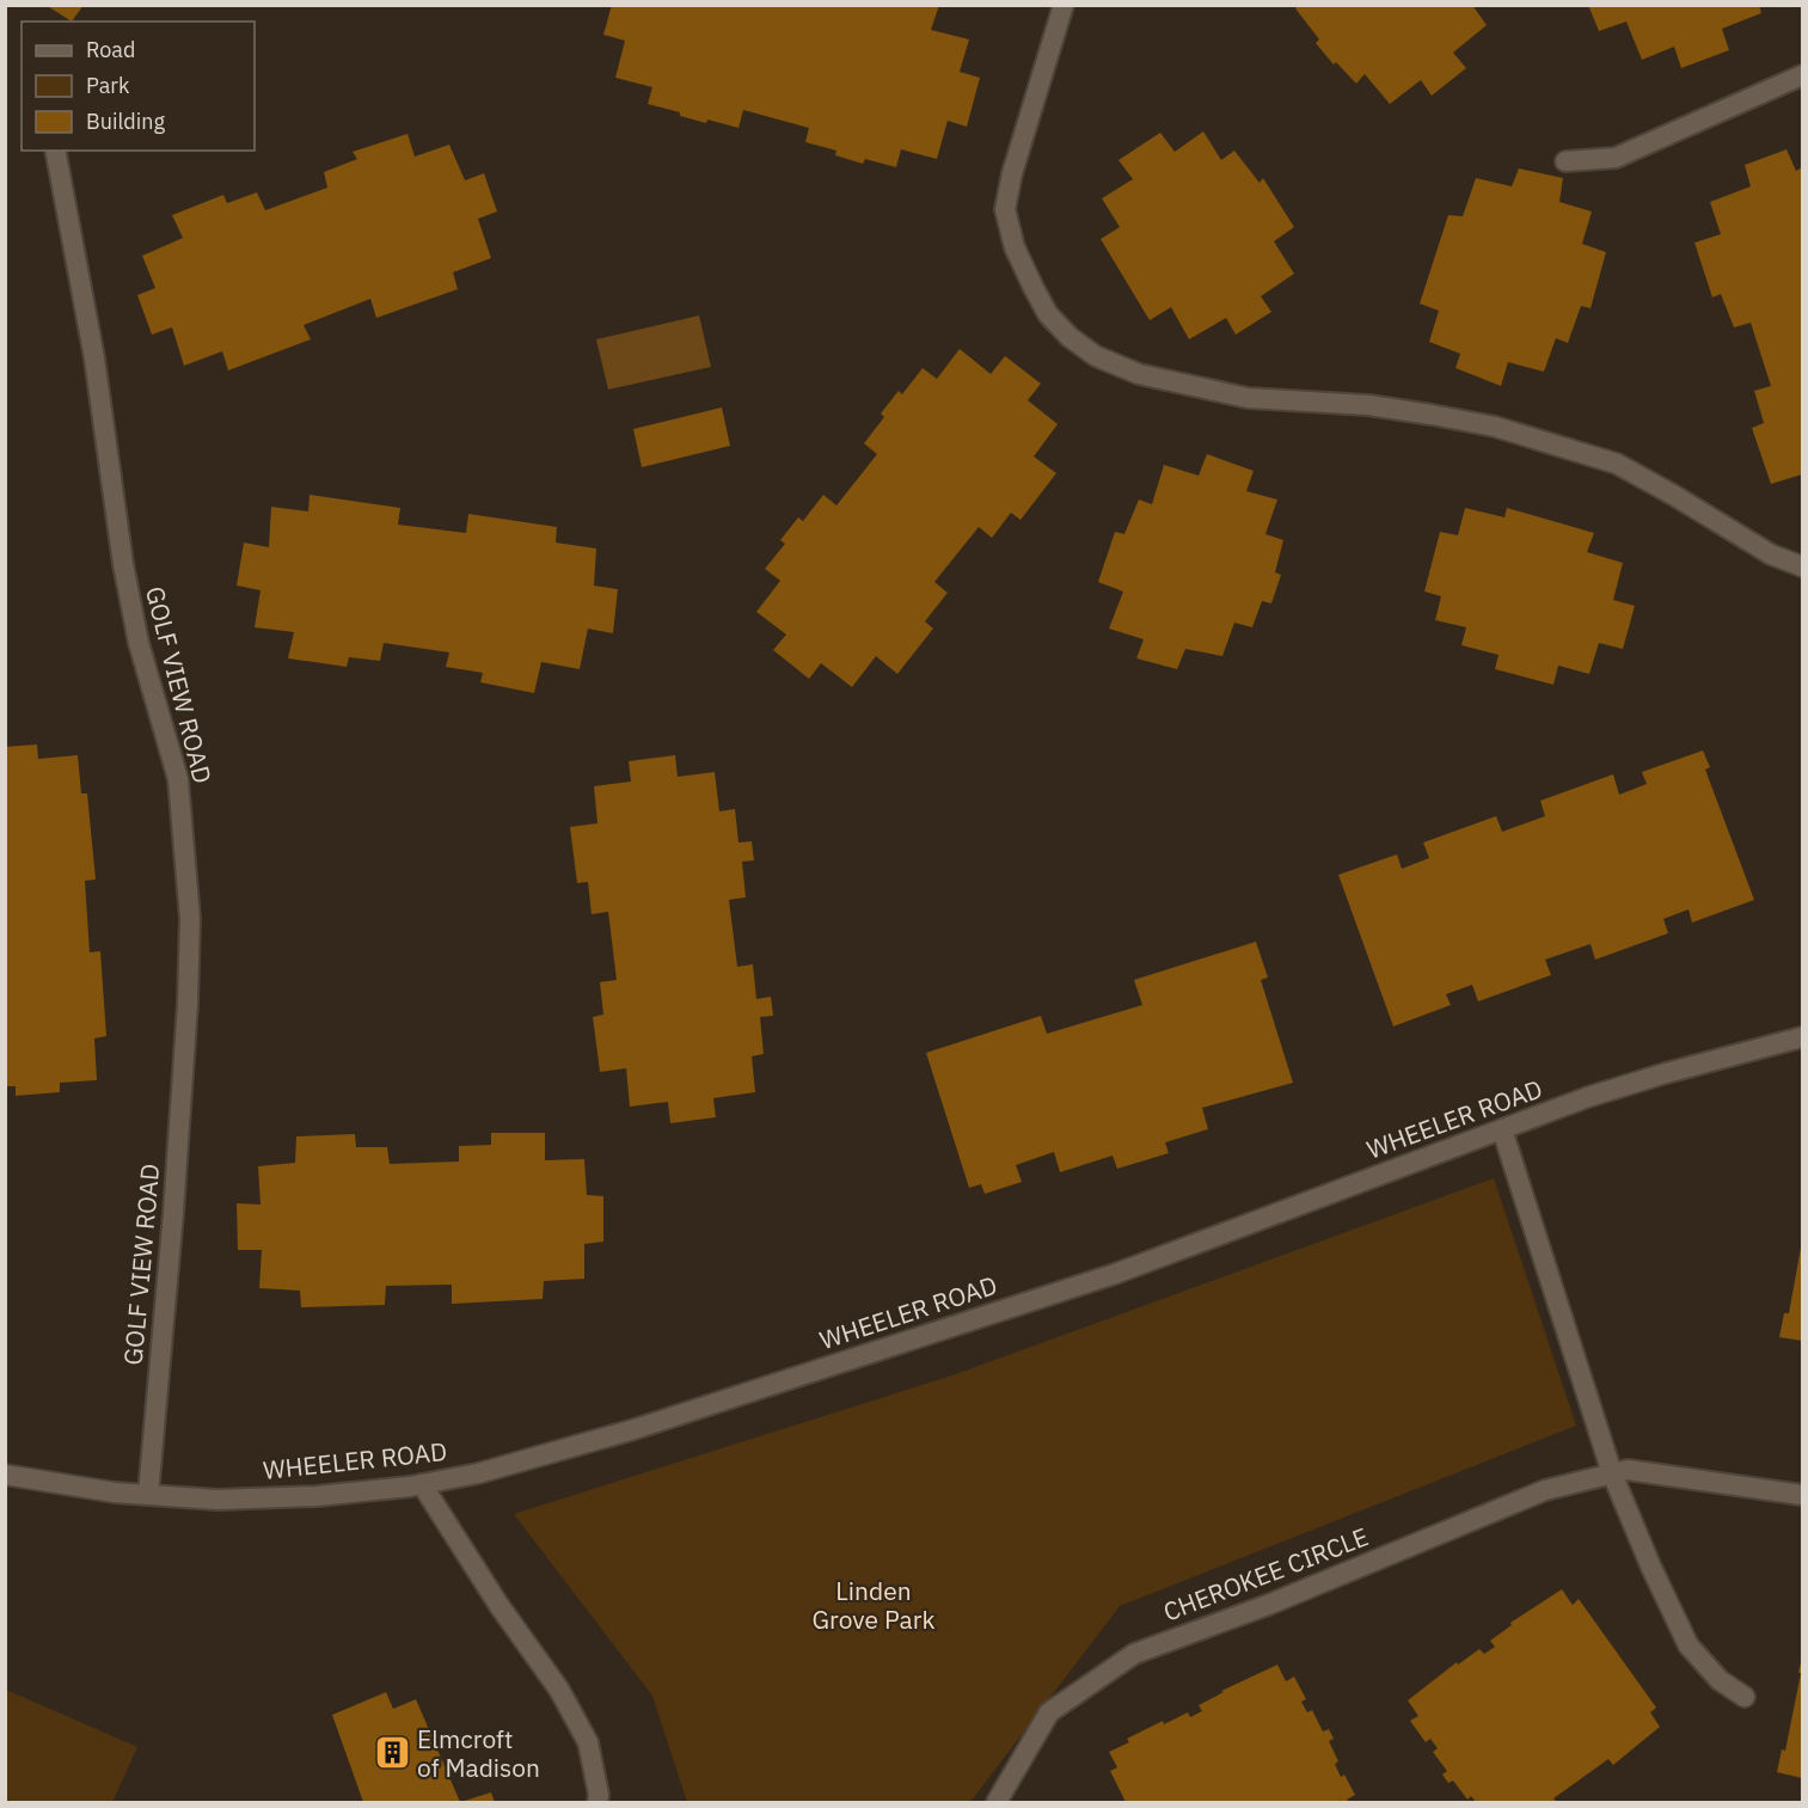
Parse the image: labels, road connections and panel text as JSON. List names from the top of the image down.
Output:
{
  "streets": {
    "street": ["GOLF VIEW ROAD", "WHEELER ROAD", "CHEROKEE CIRCLE"]
  },
  "crossings": [
    ["GOLF VIEW ROAD", "WHEELER ROAD"]
  ],
  "parks": ["Linden Grove Park"],
  "places": {
    "building": ["Elmcroft of Madison"]
  },
  "legend": ["Road", "Park", "Building"]
}
